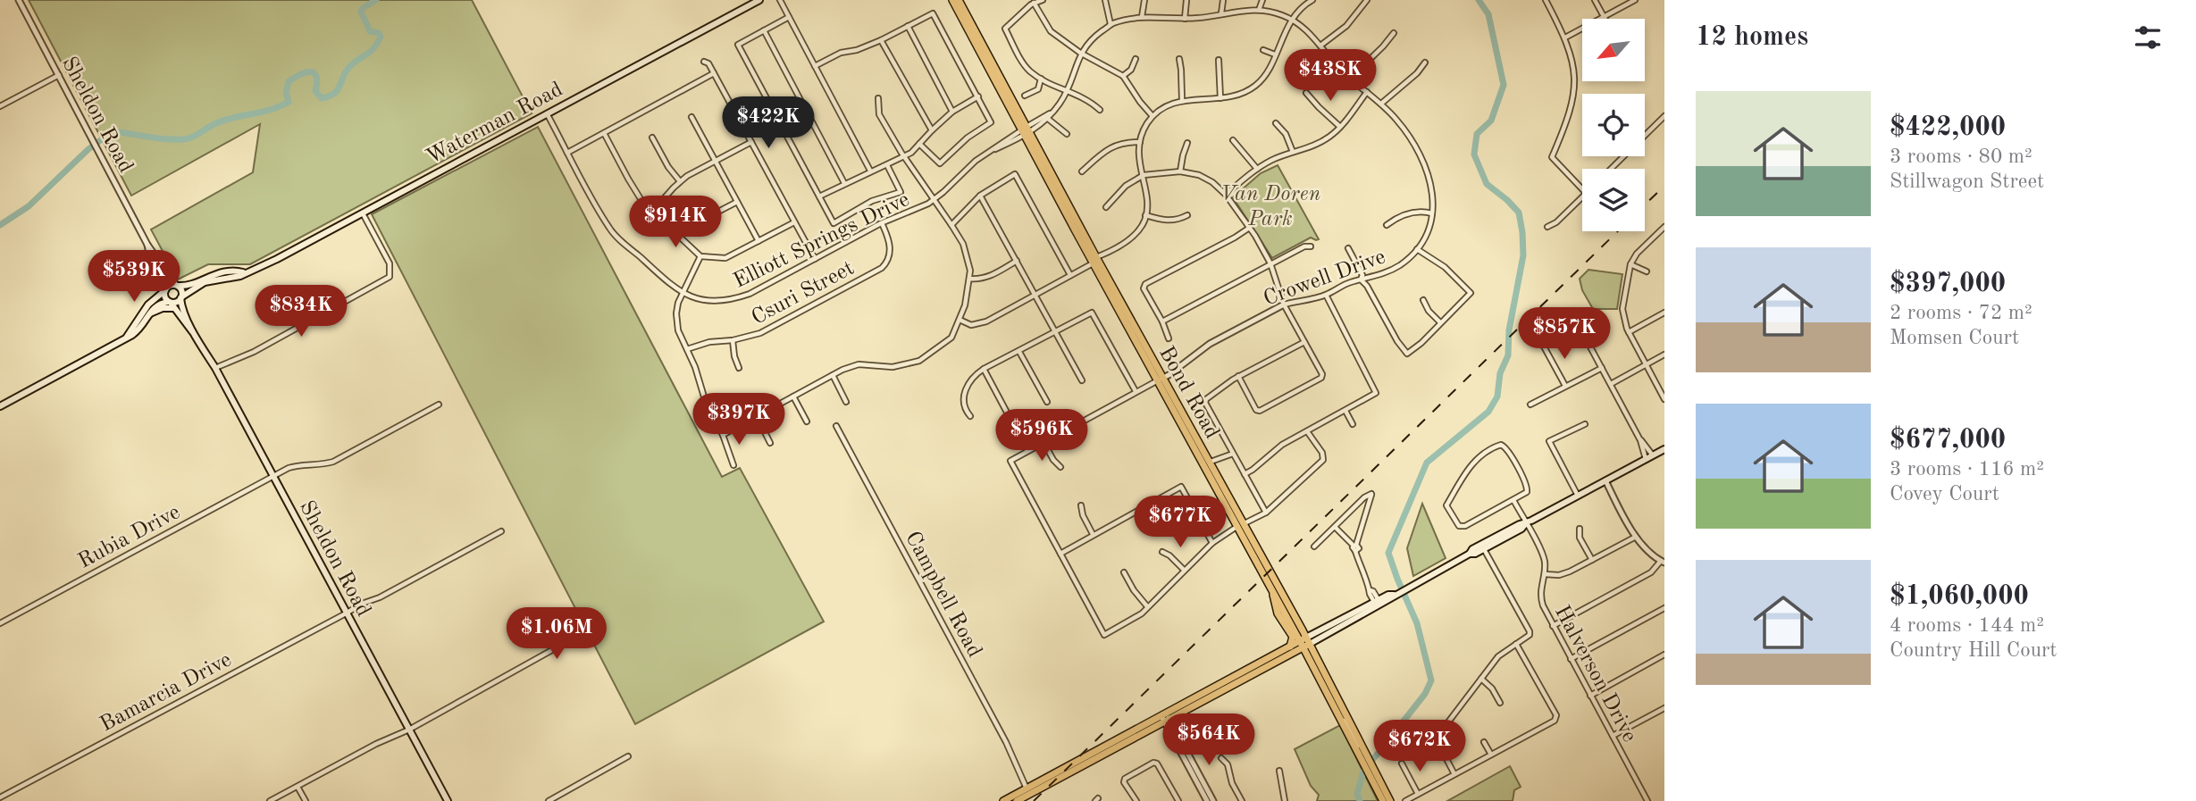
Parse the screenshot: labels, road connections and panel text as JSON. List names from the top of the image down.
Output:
{
  "streets": {
    "main road": ["Sheldon Road", "Waterman Road", "Bond Road"],
    "street": [
      "Elliott Springs Drive",
      "Crowell Drive",
      "Csuri Street",
      "Rubia Drive",
      "Campbell Road",
      "Halverson Drive",
      "Bamarcia Drive"
    ]
  },
  "crossings": [
    ["Sheldon Road", "Waterman Road"],
    ["Sheldon Road", "Rubia Drive"],
    ["Sheldon Road", "Bamarcia Drive"],
    ["Waterman Road", "Elliott Springs Drive"],
    ["Elliott Springs Drive", "Csuri Street"],
    ["Elliott Springs Drive", "Bond Road"],
    ["Crowell Drive", "Bond Road"]
  ],
  "parks": ["Van Doren Park"],
  "north": "bottom left",
  "page": {
    "heading": "12 homes",
    "price": [
      "$438K",
      "$422K",
      "$914K",
      "$539K",
      "$834K",
      "$857K",
      "$397K",
      "$596K",
      "$677K",
      "$1.06M",
      "$564K",
      "$672K"
    ],
    "list": [
      {
        "name": "$422,000",
        "note": "3 rooms · 80 m² · Stillwagon Street"
      },
      {
        "name": "$397,000",
        "note": "2 rooms · 72 m² · Momsen Court"
      },
      {
        "name": "$677,000",
        "note": "3 rooms · 116 m² · Covey Court"
      },
      {
        "name": "$1,060,000",
        "note": "4 rooms · 144 m² · Country Hill Court"
      }
    ]
  }
}
